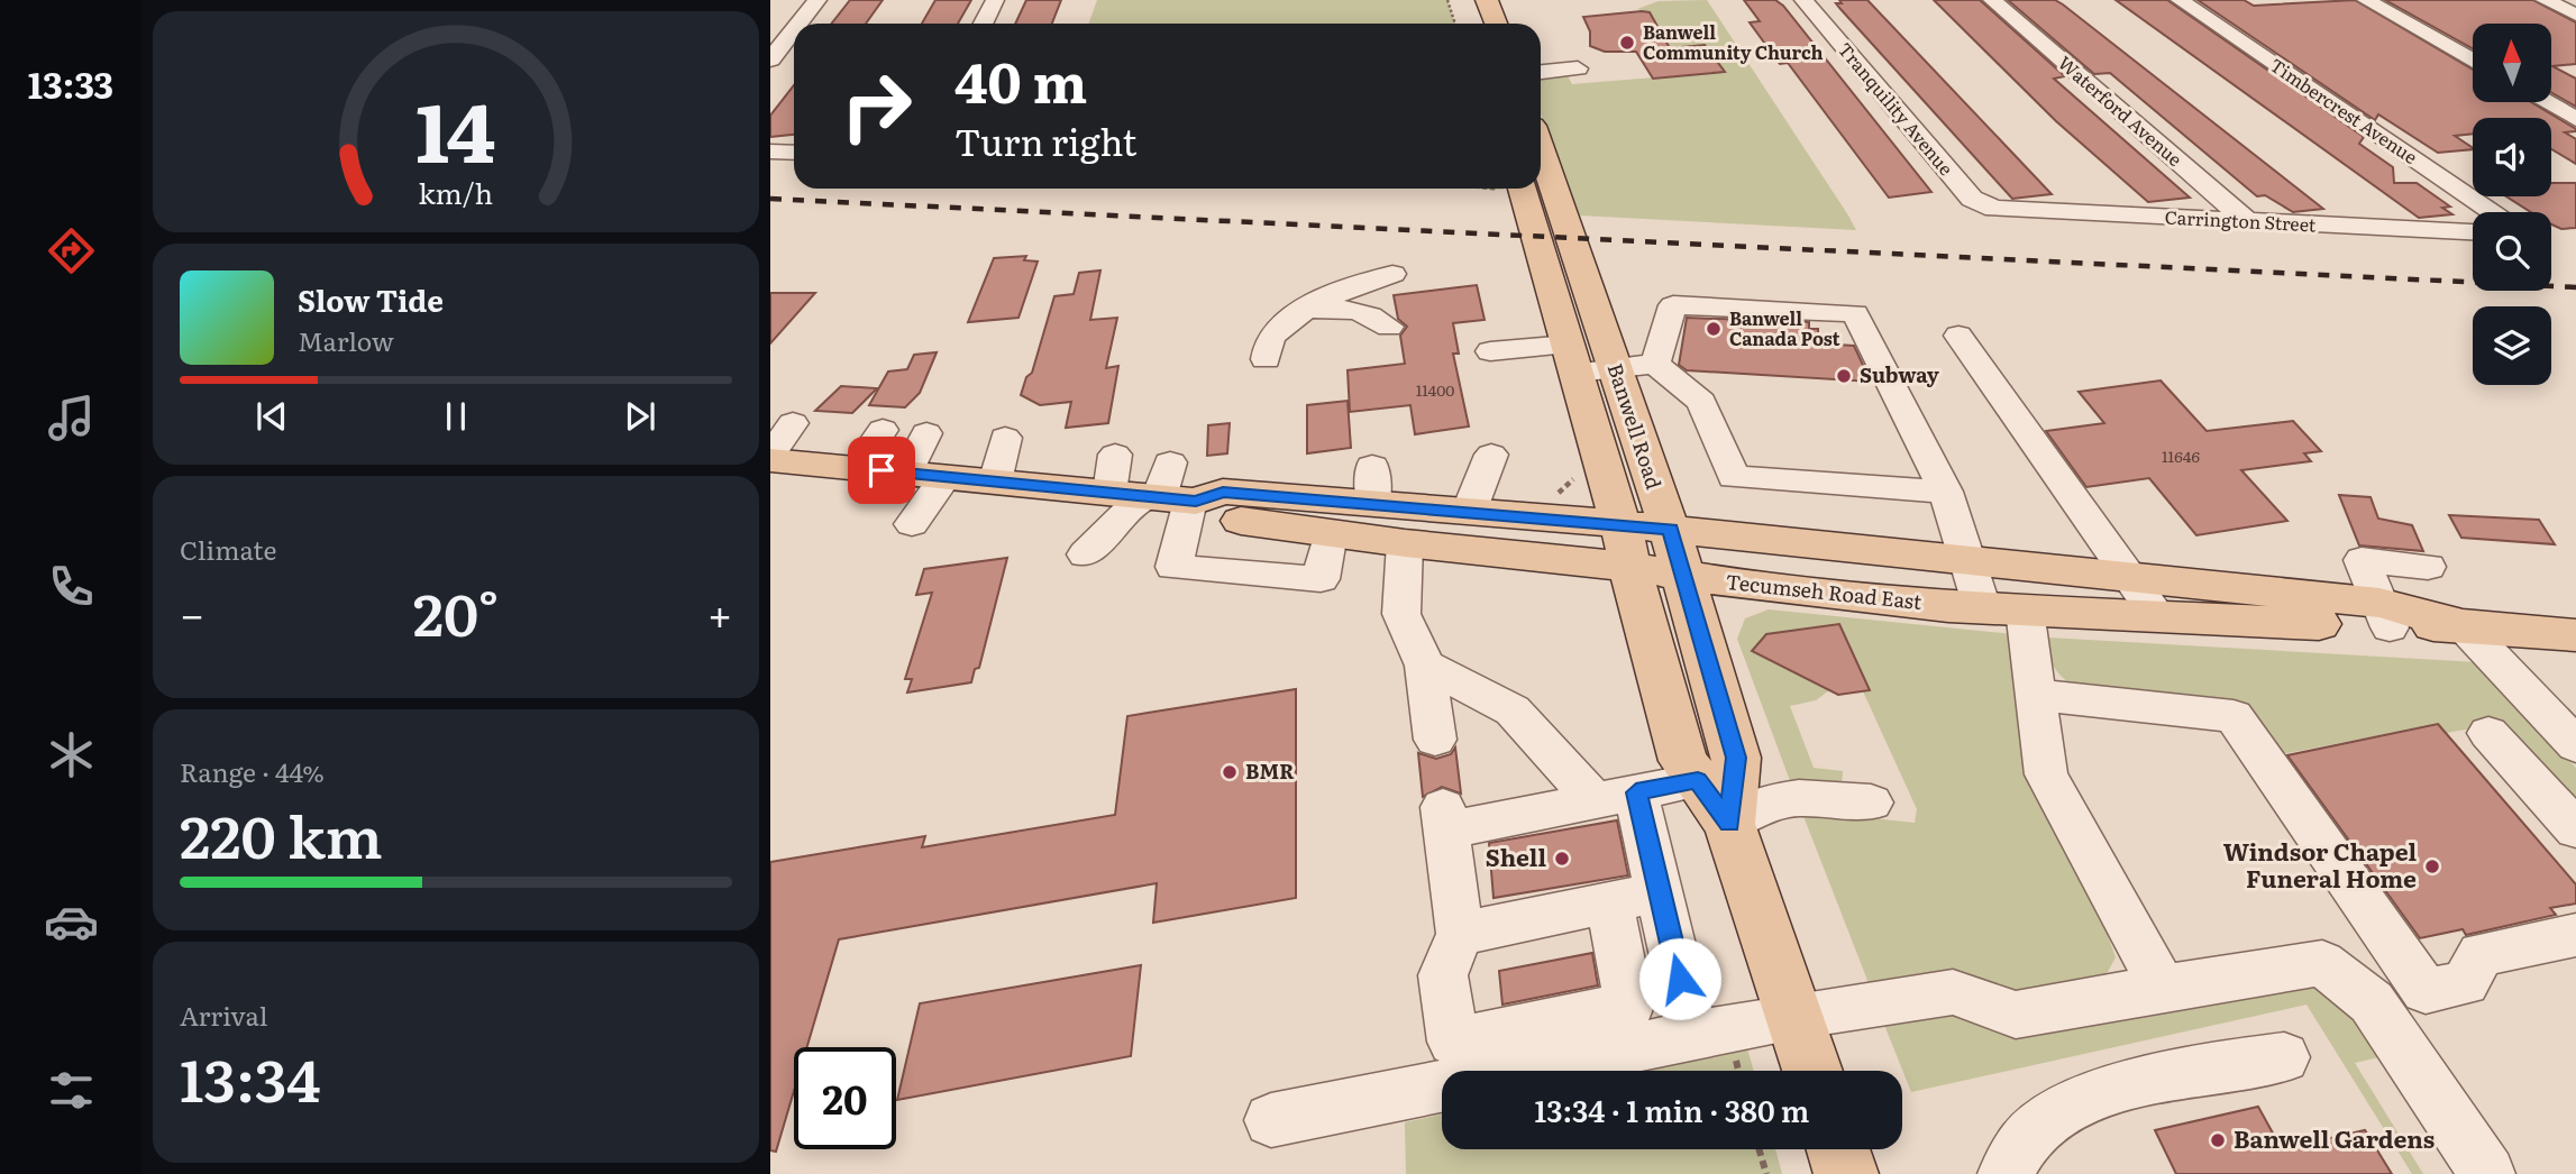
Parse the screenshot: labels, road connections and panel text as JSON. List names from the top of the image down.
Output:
{
  "streets": {
    "main road": ["Banwell Road", "Tecumseh Road East"],
    "street": [
      "Tranquility Avenue",
      "Waterford Avenue",
      "Timbercrest Avenue",
      "Carrington Street"
    ]
  },
  "crossings": [
    ["Tranquility Avenue", "Carrington Street"],
    ["Waterford Avenue", "Carrington Street"],
    ["Banwell Road", "Tecumseh Road East"]
  ],
  "places": [
    "Banwell Community Church",
    "Banwell Canada Post",
    "Subway",
    "BMR",
    "Shell",
    "Windsor Chapel Funeral Home",
    "Banwell Gardens"
  ],
  "house_numbers": ["11400", "11646"],
  "north": "top",
  "page": {
    "tabs": "13:33",
    "turn": ["40 m", "Turn right"],
    "song": ["Slow Tide", "Marlow"],
    "tile": [
      "Climate",
      ["Range · 44%", "220 km"],
      ["Arrival", "13:34"]
    ],
    "heat": ["−", "20°", "+"],
    "limit": "20",
    "trip": "13:34 · 1 min · 380 m",
    "gauge": ["14", "km/h"]
  }
}
